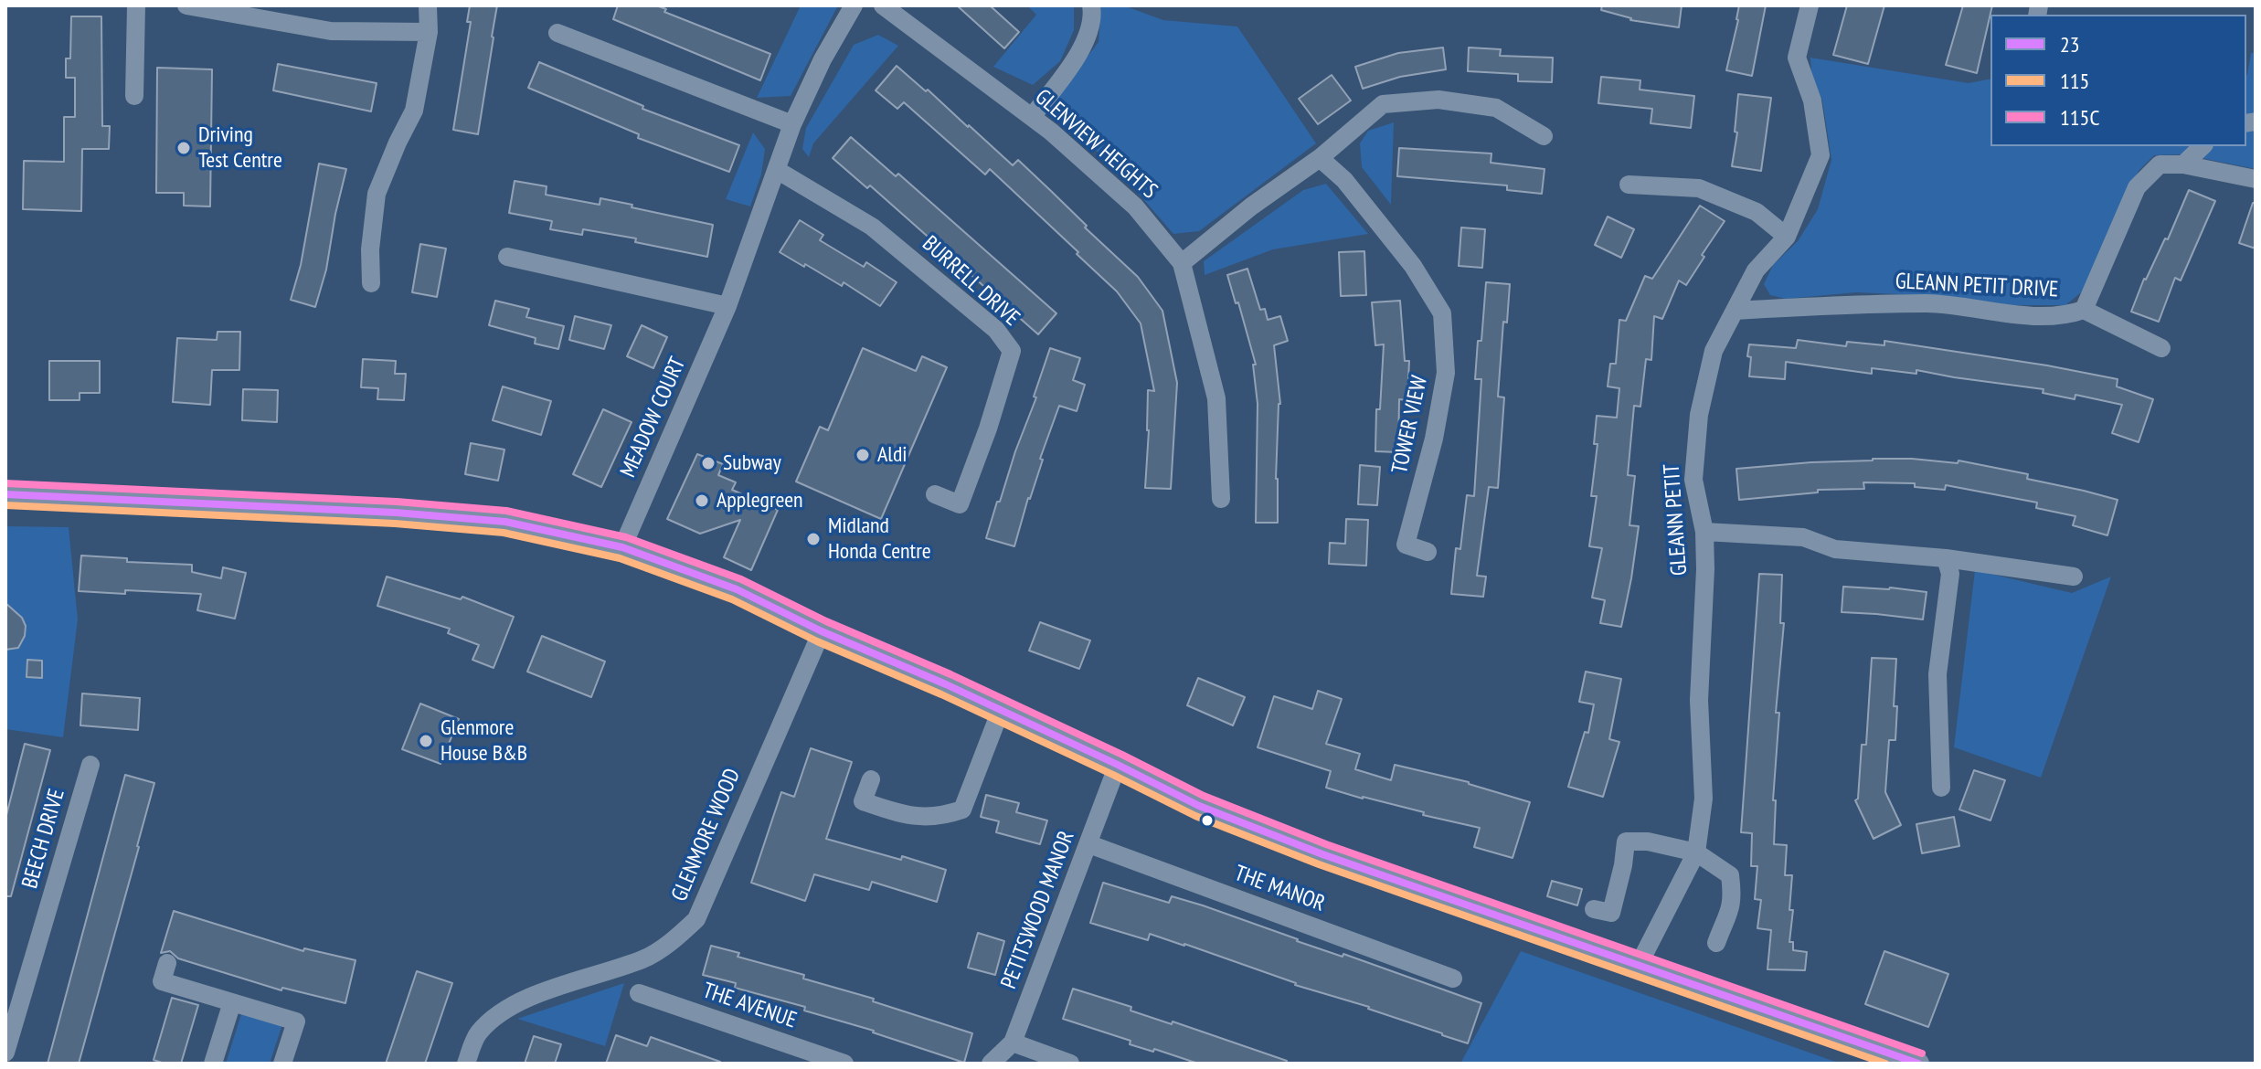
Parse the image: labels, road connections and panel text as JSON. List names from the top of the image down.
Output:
{
  "streets": {
    "street": [
      "GLENVIEW HEIGHTS",
      "BURRELL DRIVE",
      "GLEANN PETIT DRIVE",
      "MEADOW COURT",
      "TOWER VIEW",
      "GLEANN PETIT",
      "GLENMORE WOOD",
      "BEECH DRIVE",
      "THE MANOR",
      "PETITSWOOD MANOR",
      "THE AVENUE"
    ]
  },
  "crossings": [
    ["BURRELL DRIVE", "MEADOW COURT"],
    ["GLEANN PETIT DRIVE", "GLEANN PETIT"],
    ["THE MANOR", "PETITSWOOD MANOR"]
  ],
  "places": [
    "Driving Test Centre",
    "Aldi",
    "Subway",
    "Applegreen",
    "Midland Honda Centre",
    "Glenmore House B&B"
  ],
  "lines": ["transit line 115C", "transit line 23", "transit line 115"],
  "legend": ["23", "115", "115C"]
}
